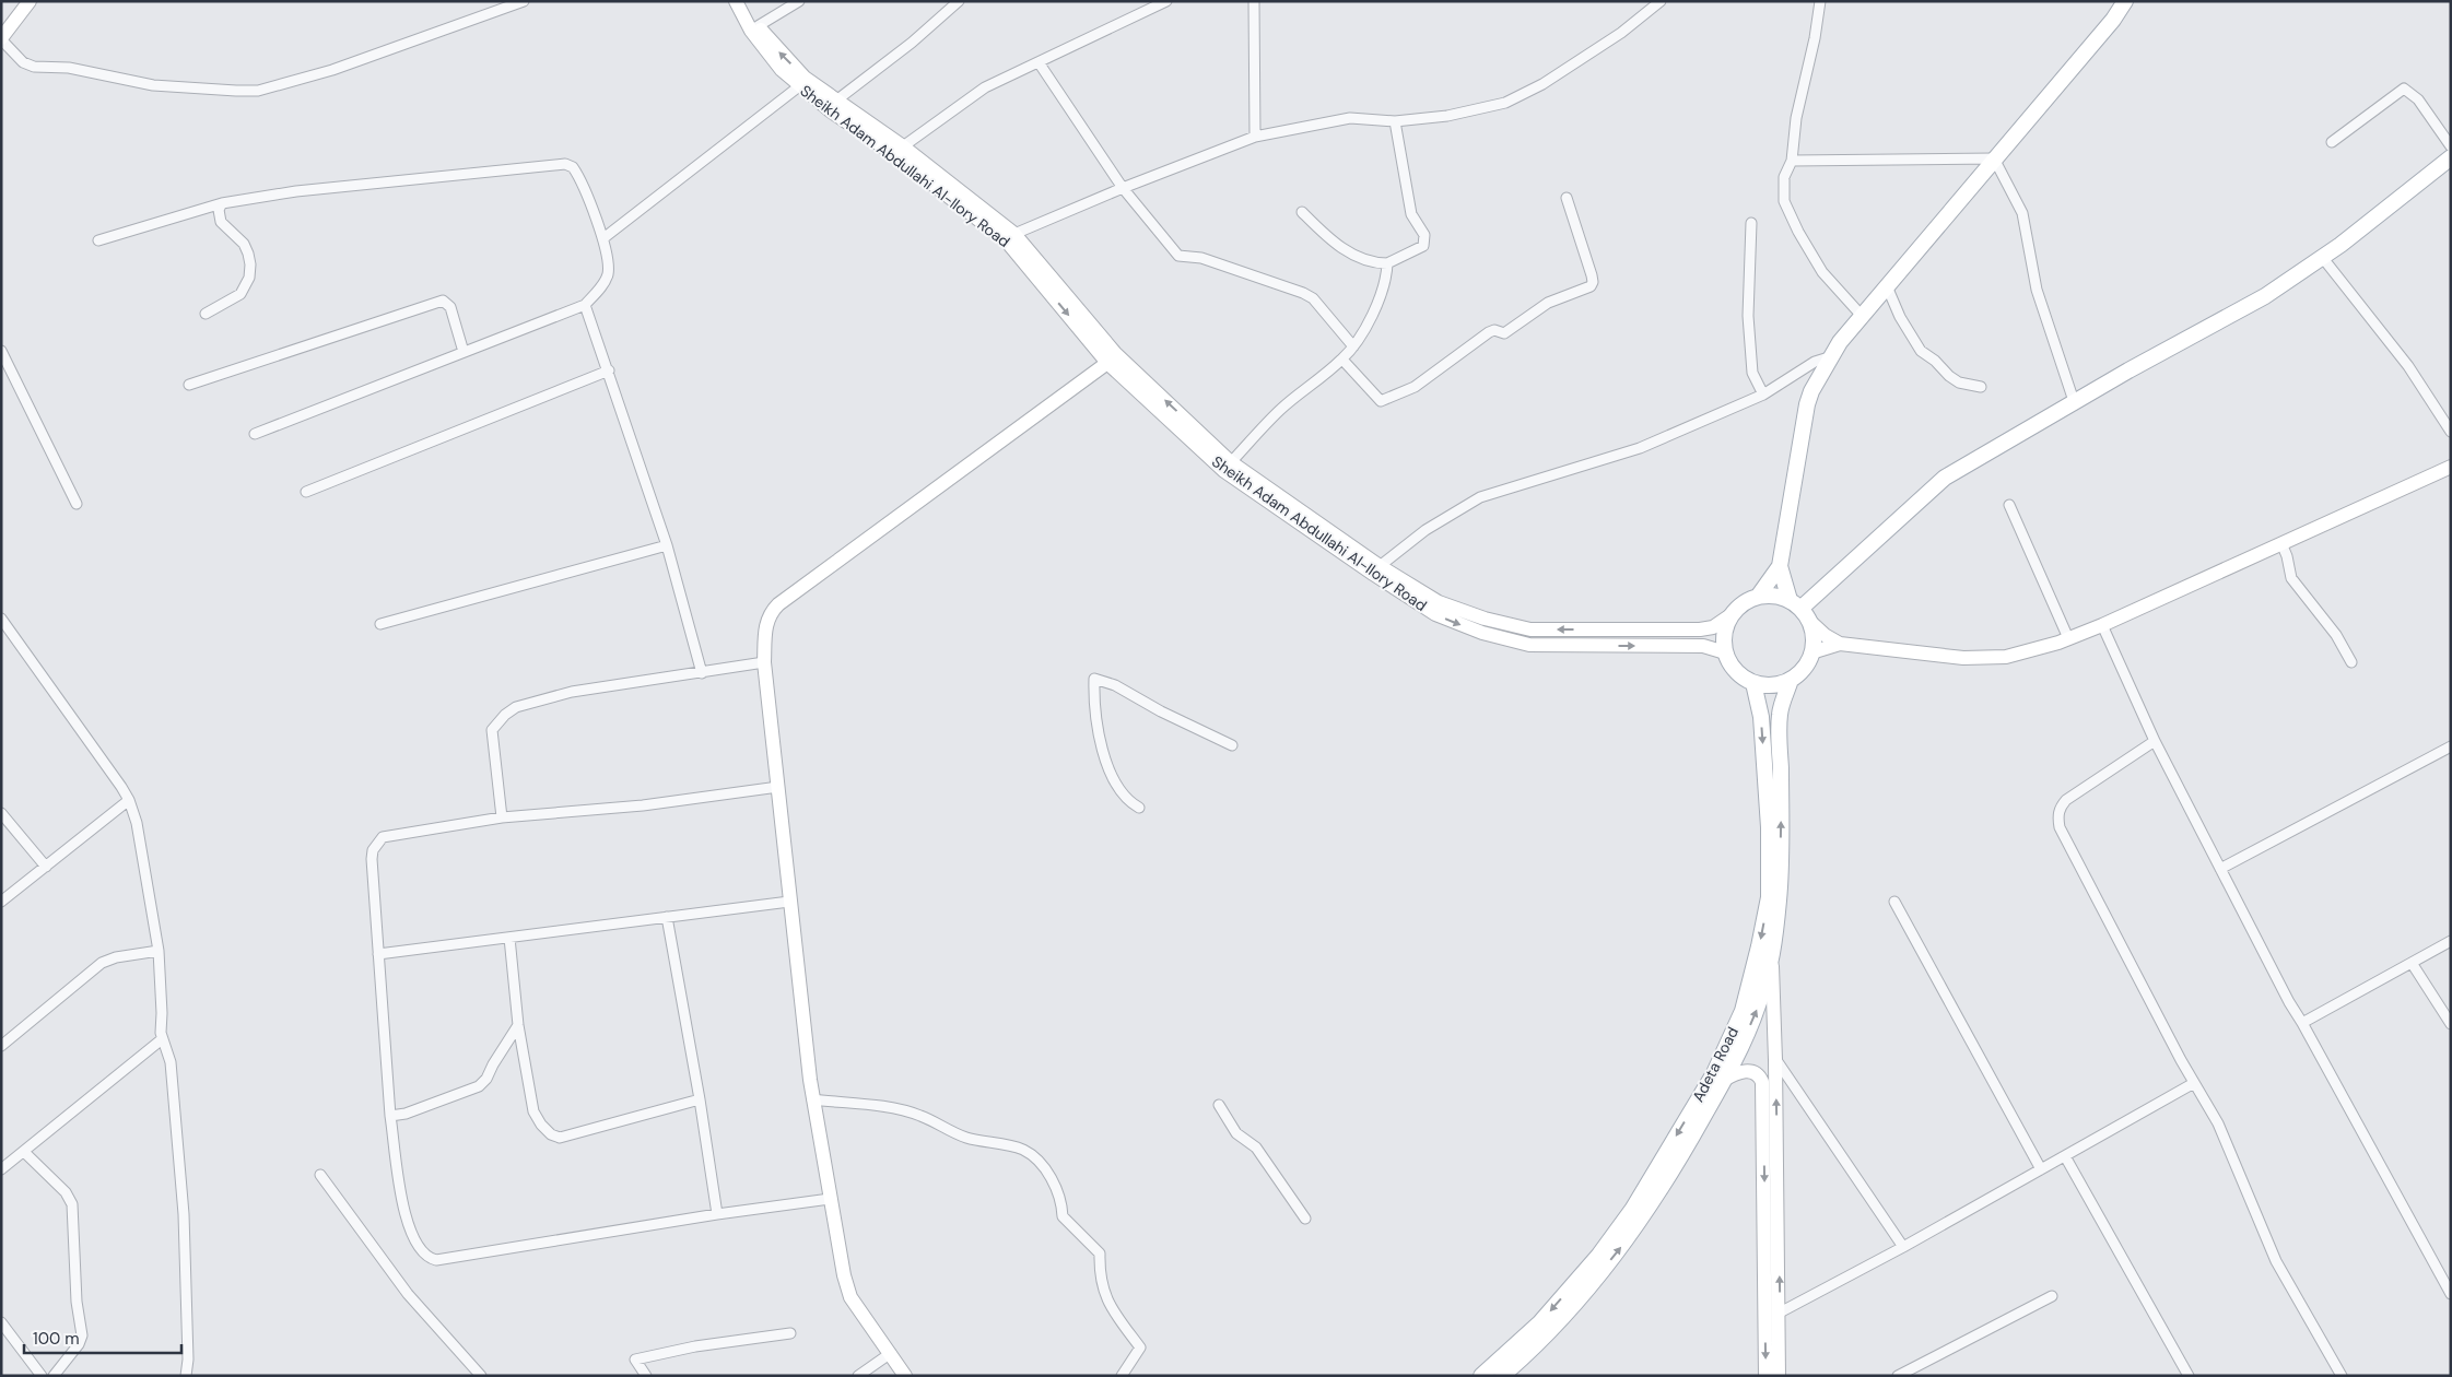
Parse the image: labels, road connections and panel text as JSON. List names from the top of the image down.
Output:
{
  "streets": {
    "main road": ["Adeta Road"],
    "street": ["Sheikh Adam Abdullahi Al-Ilory Road"]
  },
  "crossings": [
    ["Sheikh Adam Abdullahi Al-Ilory Road", "Adeta Road"]
  ],
  "scale_bar": "100 m"
}
